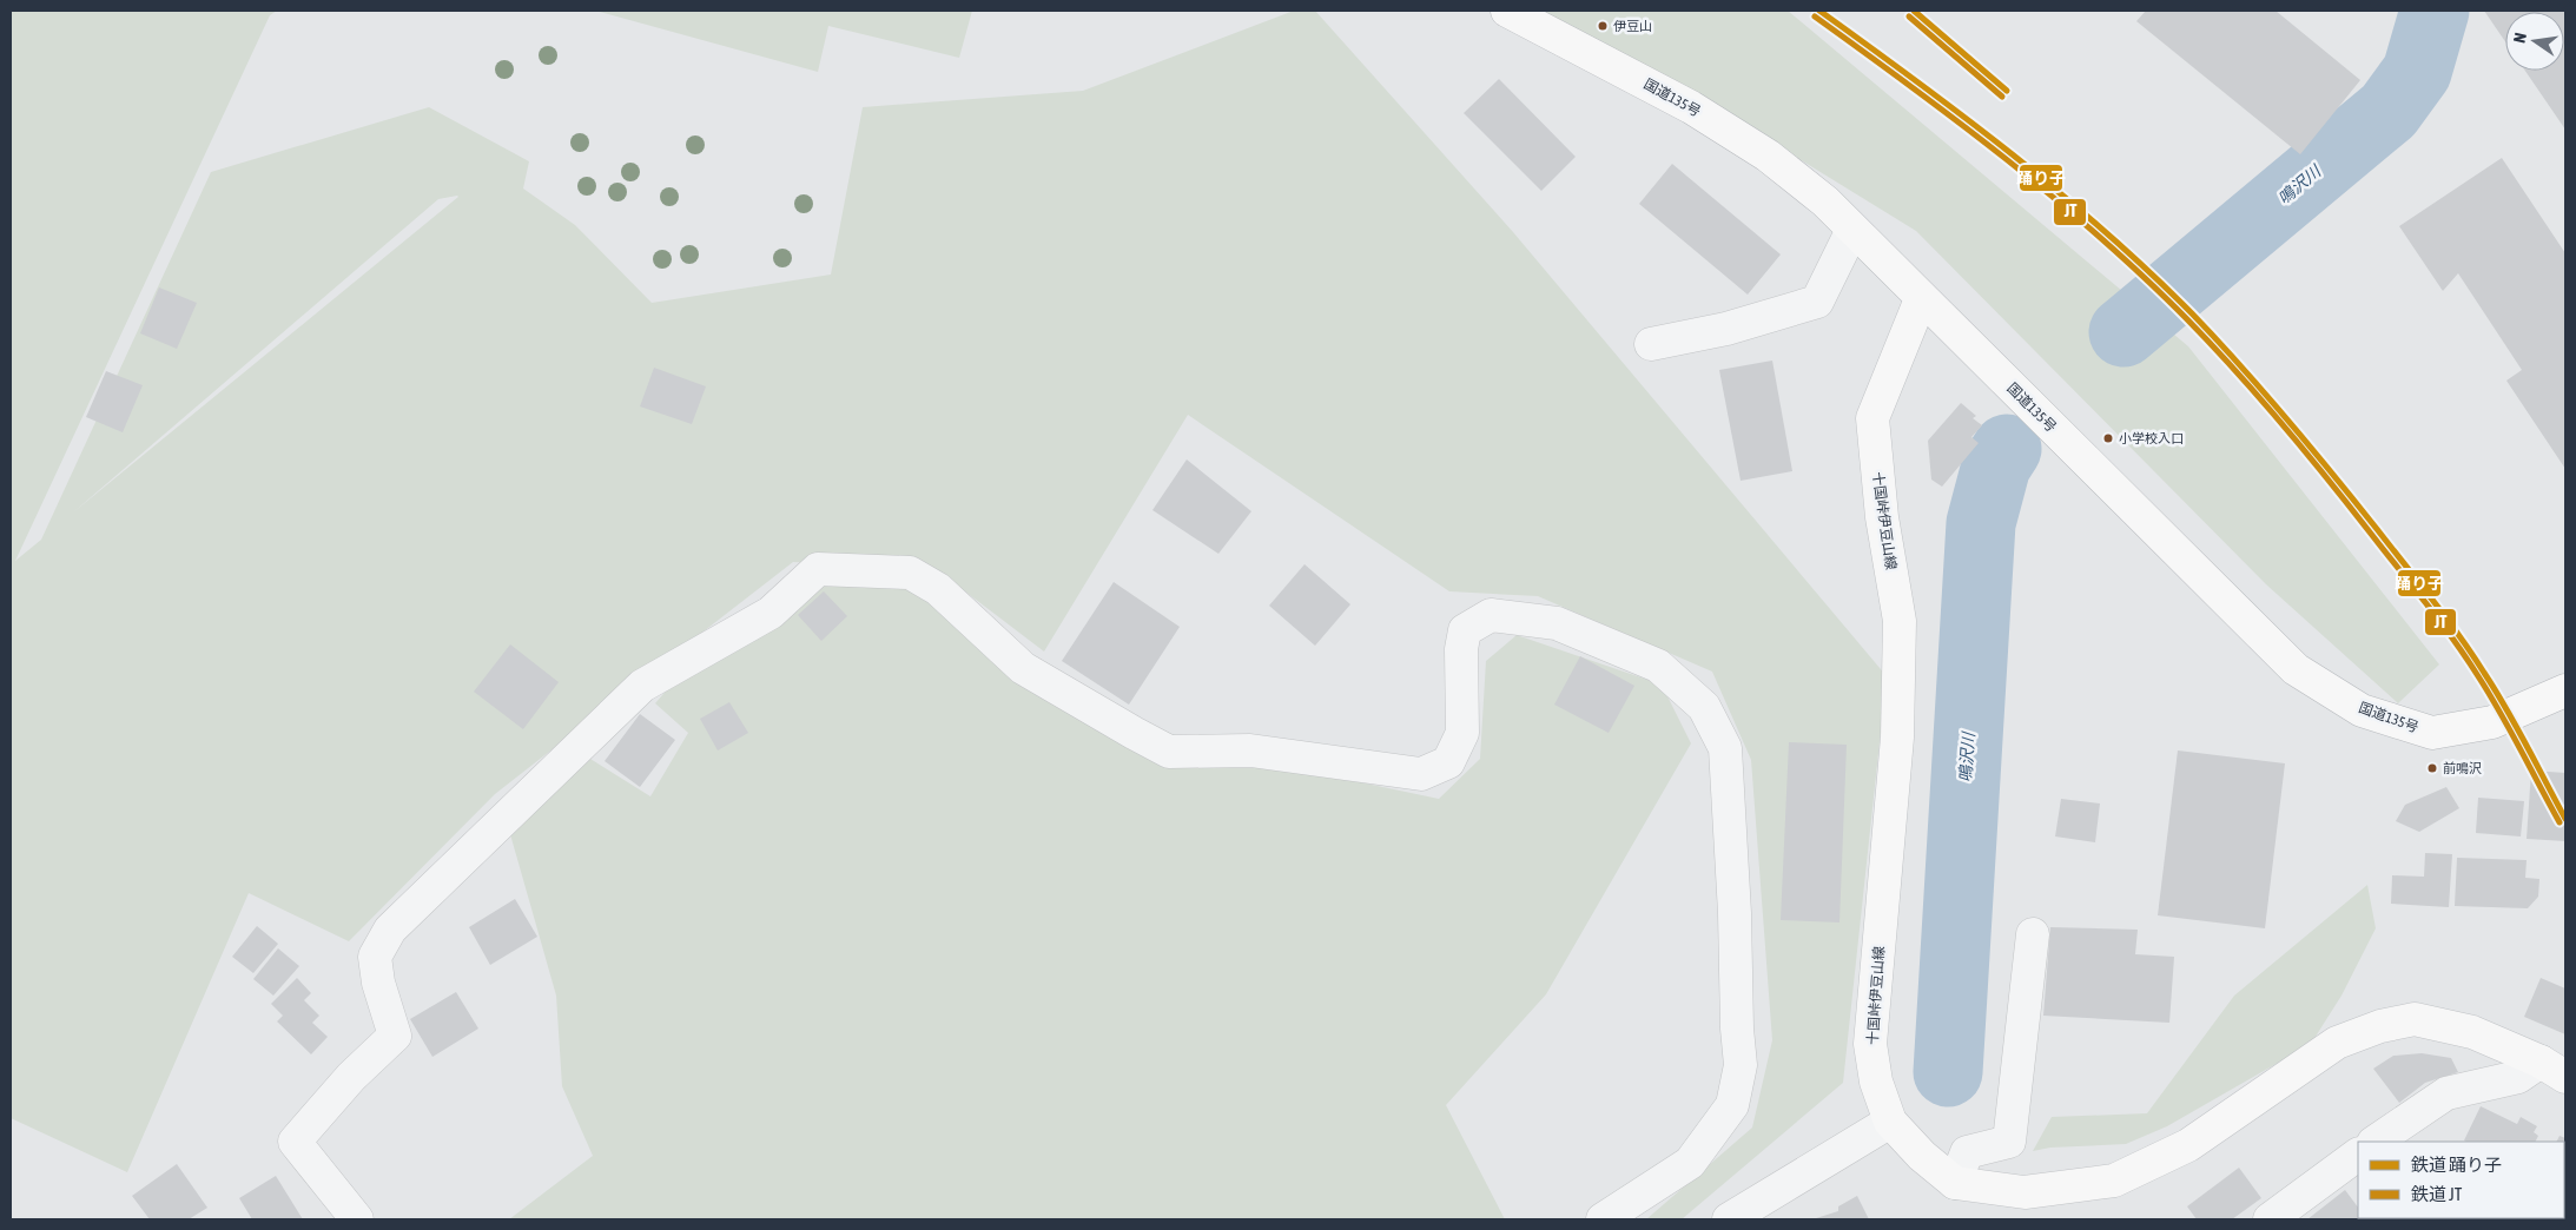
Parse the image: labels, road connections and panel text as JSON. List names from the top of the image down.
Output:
{
  "streets": {
    "main road": ["国道135号", "十国峠伊豆山線"]
  },
  "crossings": [
    ["国道135号", "十国峠伊豆山線"]
  ],
  "water": ["鳴沢川"],
  "places": ["伊豆山", "小学校入口", "前鳴沢"],
  "lines": ["rail line 踊り子", "rail line JT"],
  "legend": ["鉄道 踊り子", "鉄道 JT"],
  "north": "left"
}
